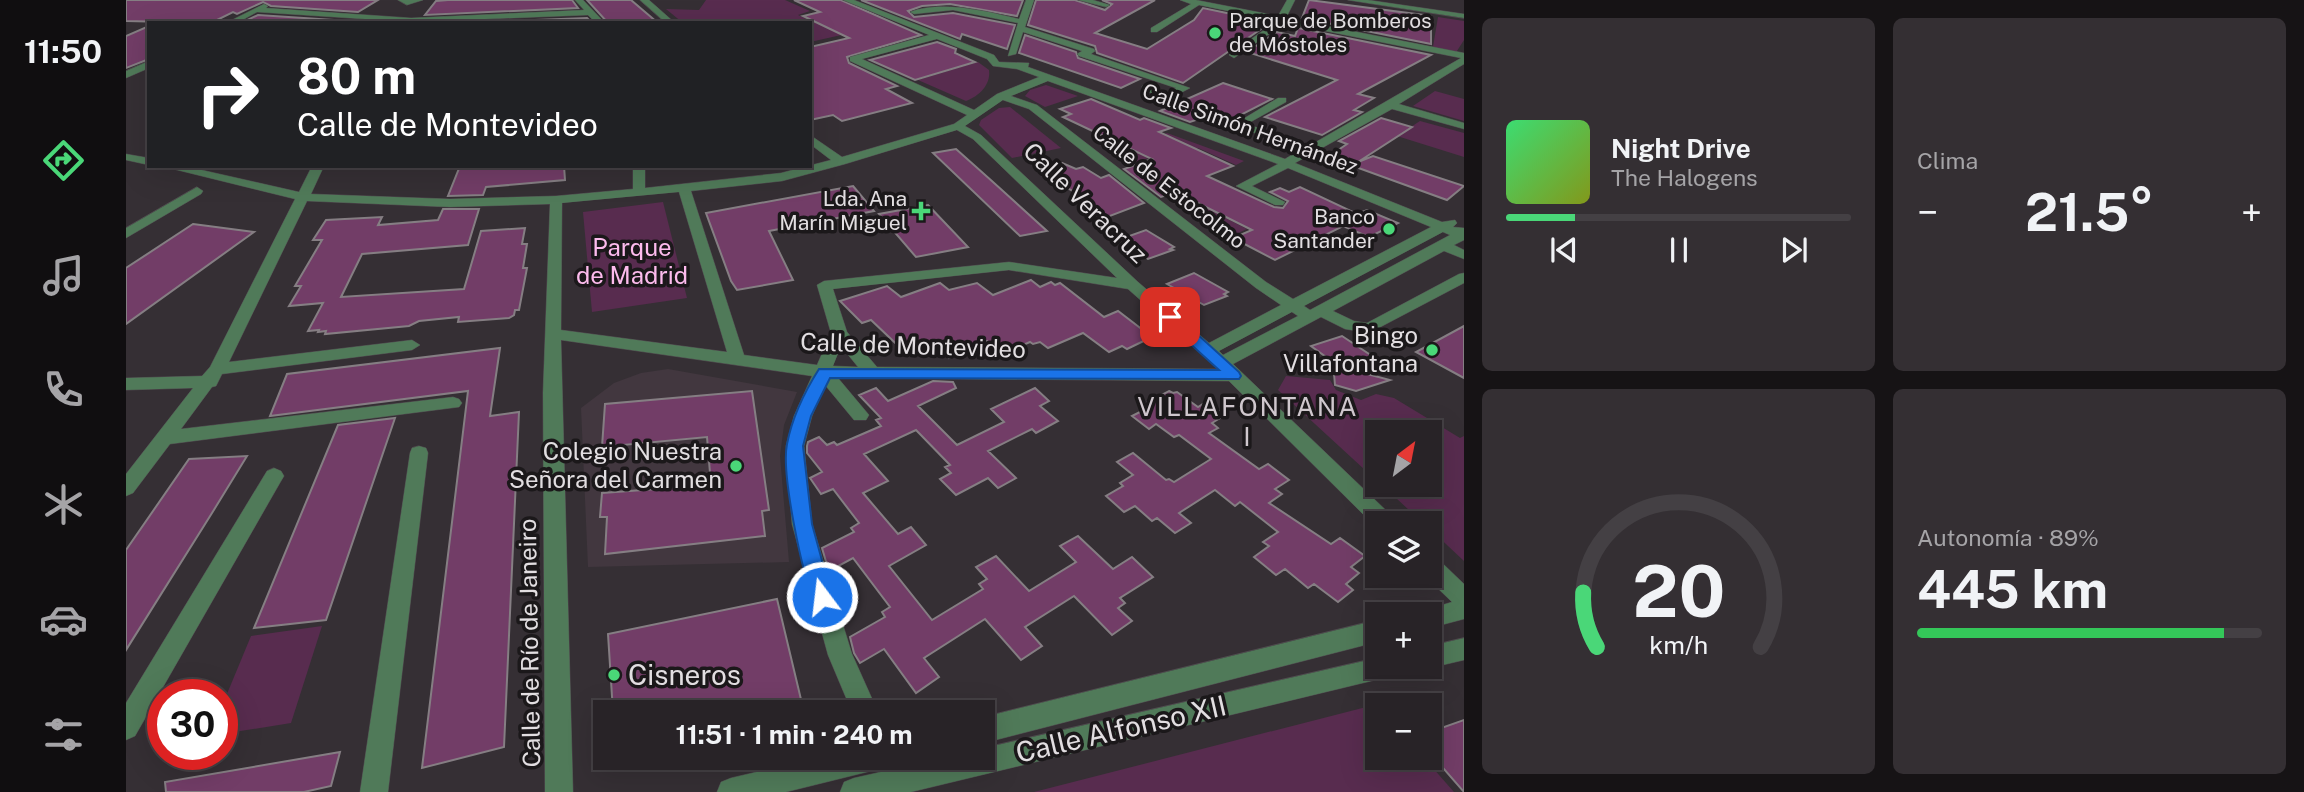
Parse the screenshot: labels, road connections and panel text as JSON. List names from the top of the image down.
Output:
{
  "streets": {
    "street": [
      "Calle Simón Hernández",
      "Calle de Estocolmo",
      "Calle Veracruz",
      "Calle de Montevideo",
      "Calle de Río de Janeiro",
      "Calle Alfonso XII"
    ]
  },
  "crossings": [
    ["Calle Simón Hernández", "Calle de Montevideo"],
    ["Calle de Estocolmo", "Calle de Montevideo"],
    ["Calle Veracruz", "Calle de Montevideo"],
    ["Calle de Montevideo", "Calle de Río de Janeiro"]
  ],
  "districts": ["VILLAFONTANA I"],
  "parks": ["Parque de Madrid"],
  "places": {
    "other": [
      "Parque de Bomberos de Móstoles",
      "Banco Santander",
      "Bingo Villafontana",
      "Colegio Nuestra Señora del Carmen",
      "Cisneros"
    ],
    "health": ["Lda. Ana Marín Miguel"]
  },
  "north": "top right",
  "page": {
    "tabs": "11:50",
    "tile": [
      "Clima",
      ["Autonomía · 89%", "445 km"]
    ],
    "turn": ["80 m", "Calle de Montevideo"],
    "song": ["Night Drive", "The Halogens"],
    "heat": ["−", "21.5°", "+"],
    "map_buttons": ["+", "−"],
    "limit": "30",
    "trip": "11:51 · 1 min · 240 m",
    "gauge": ["20", "km/h"]
  }
}
